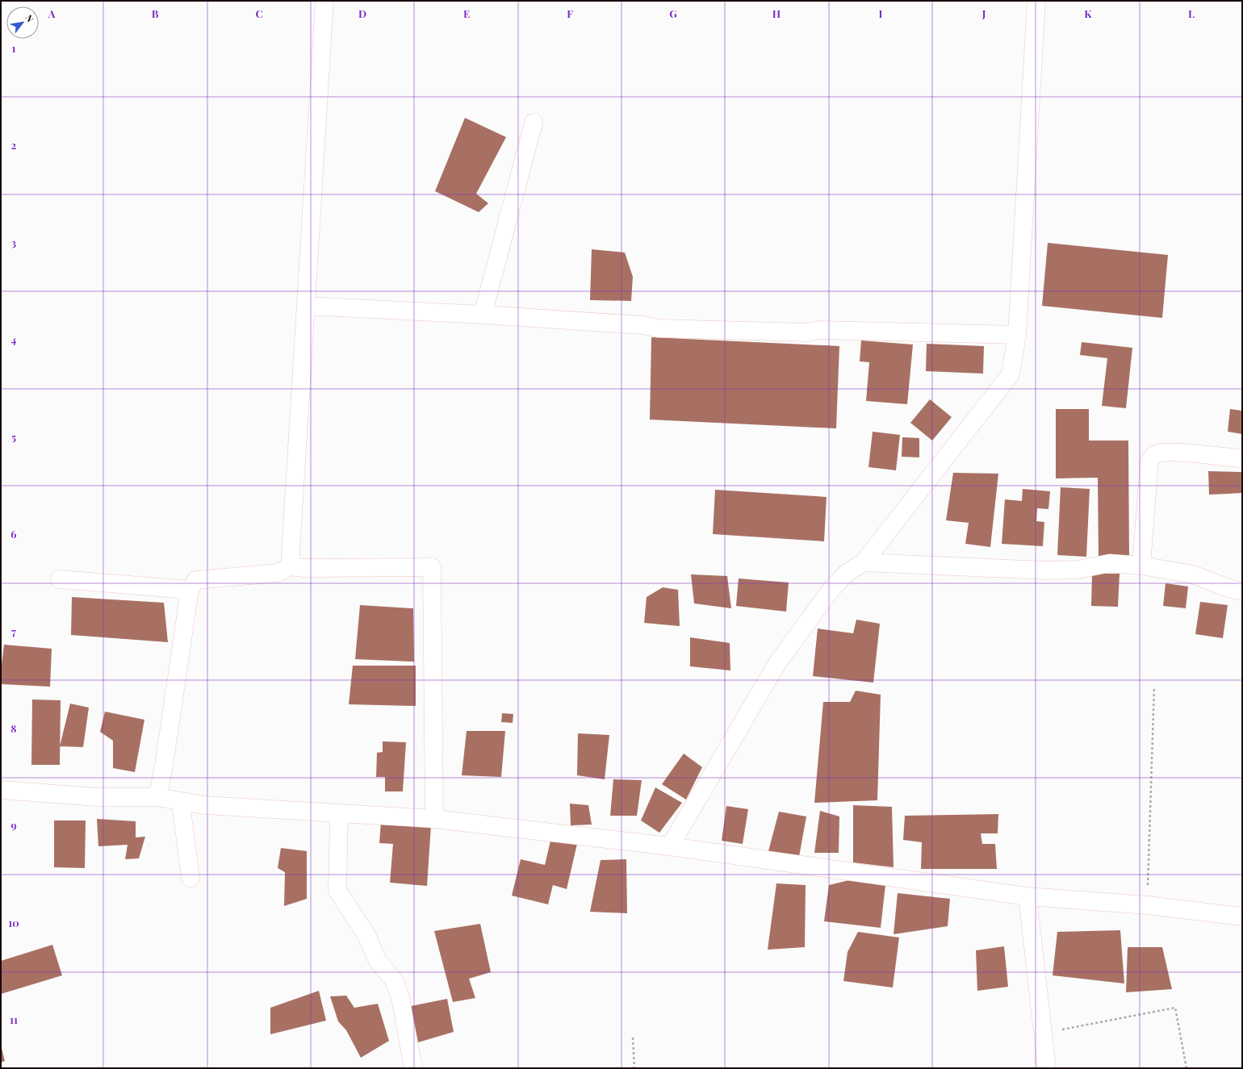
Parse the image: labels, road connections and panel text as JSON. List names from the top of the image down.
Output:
{
  "north": "top right",
  "grid": {
    "columns": [
      "A",
      "B",
      "C",
      "D",
      "E",
      "F",
      "G",
      "H",
      "I",
      "J",
      "K",
      "L"
    ],
    "rows": [
      "1",
      "2",
      "3",
      "4",
      "5",
      "6",
      "7",
      "8",
      "9",
      "10",
      "11"
    ]
  }
}
